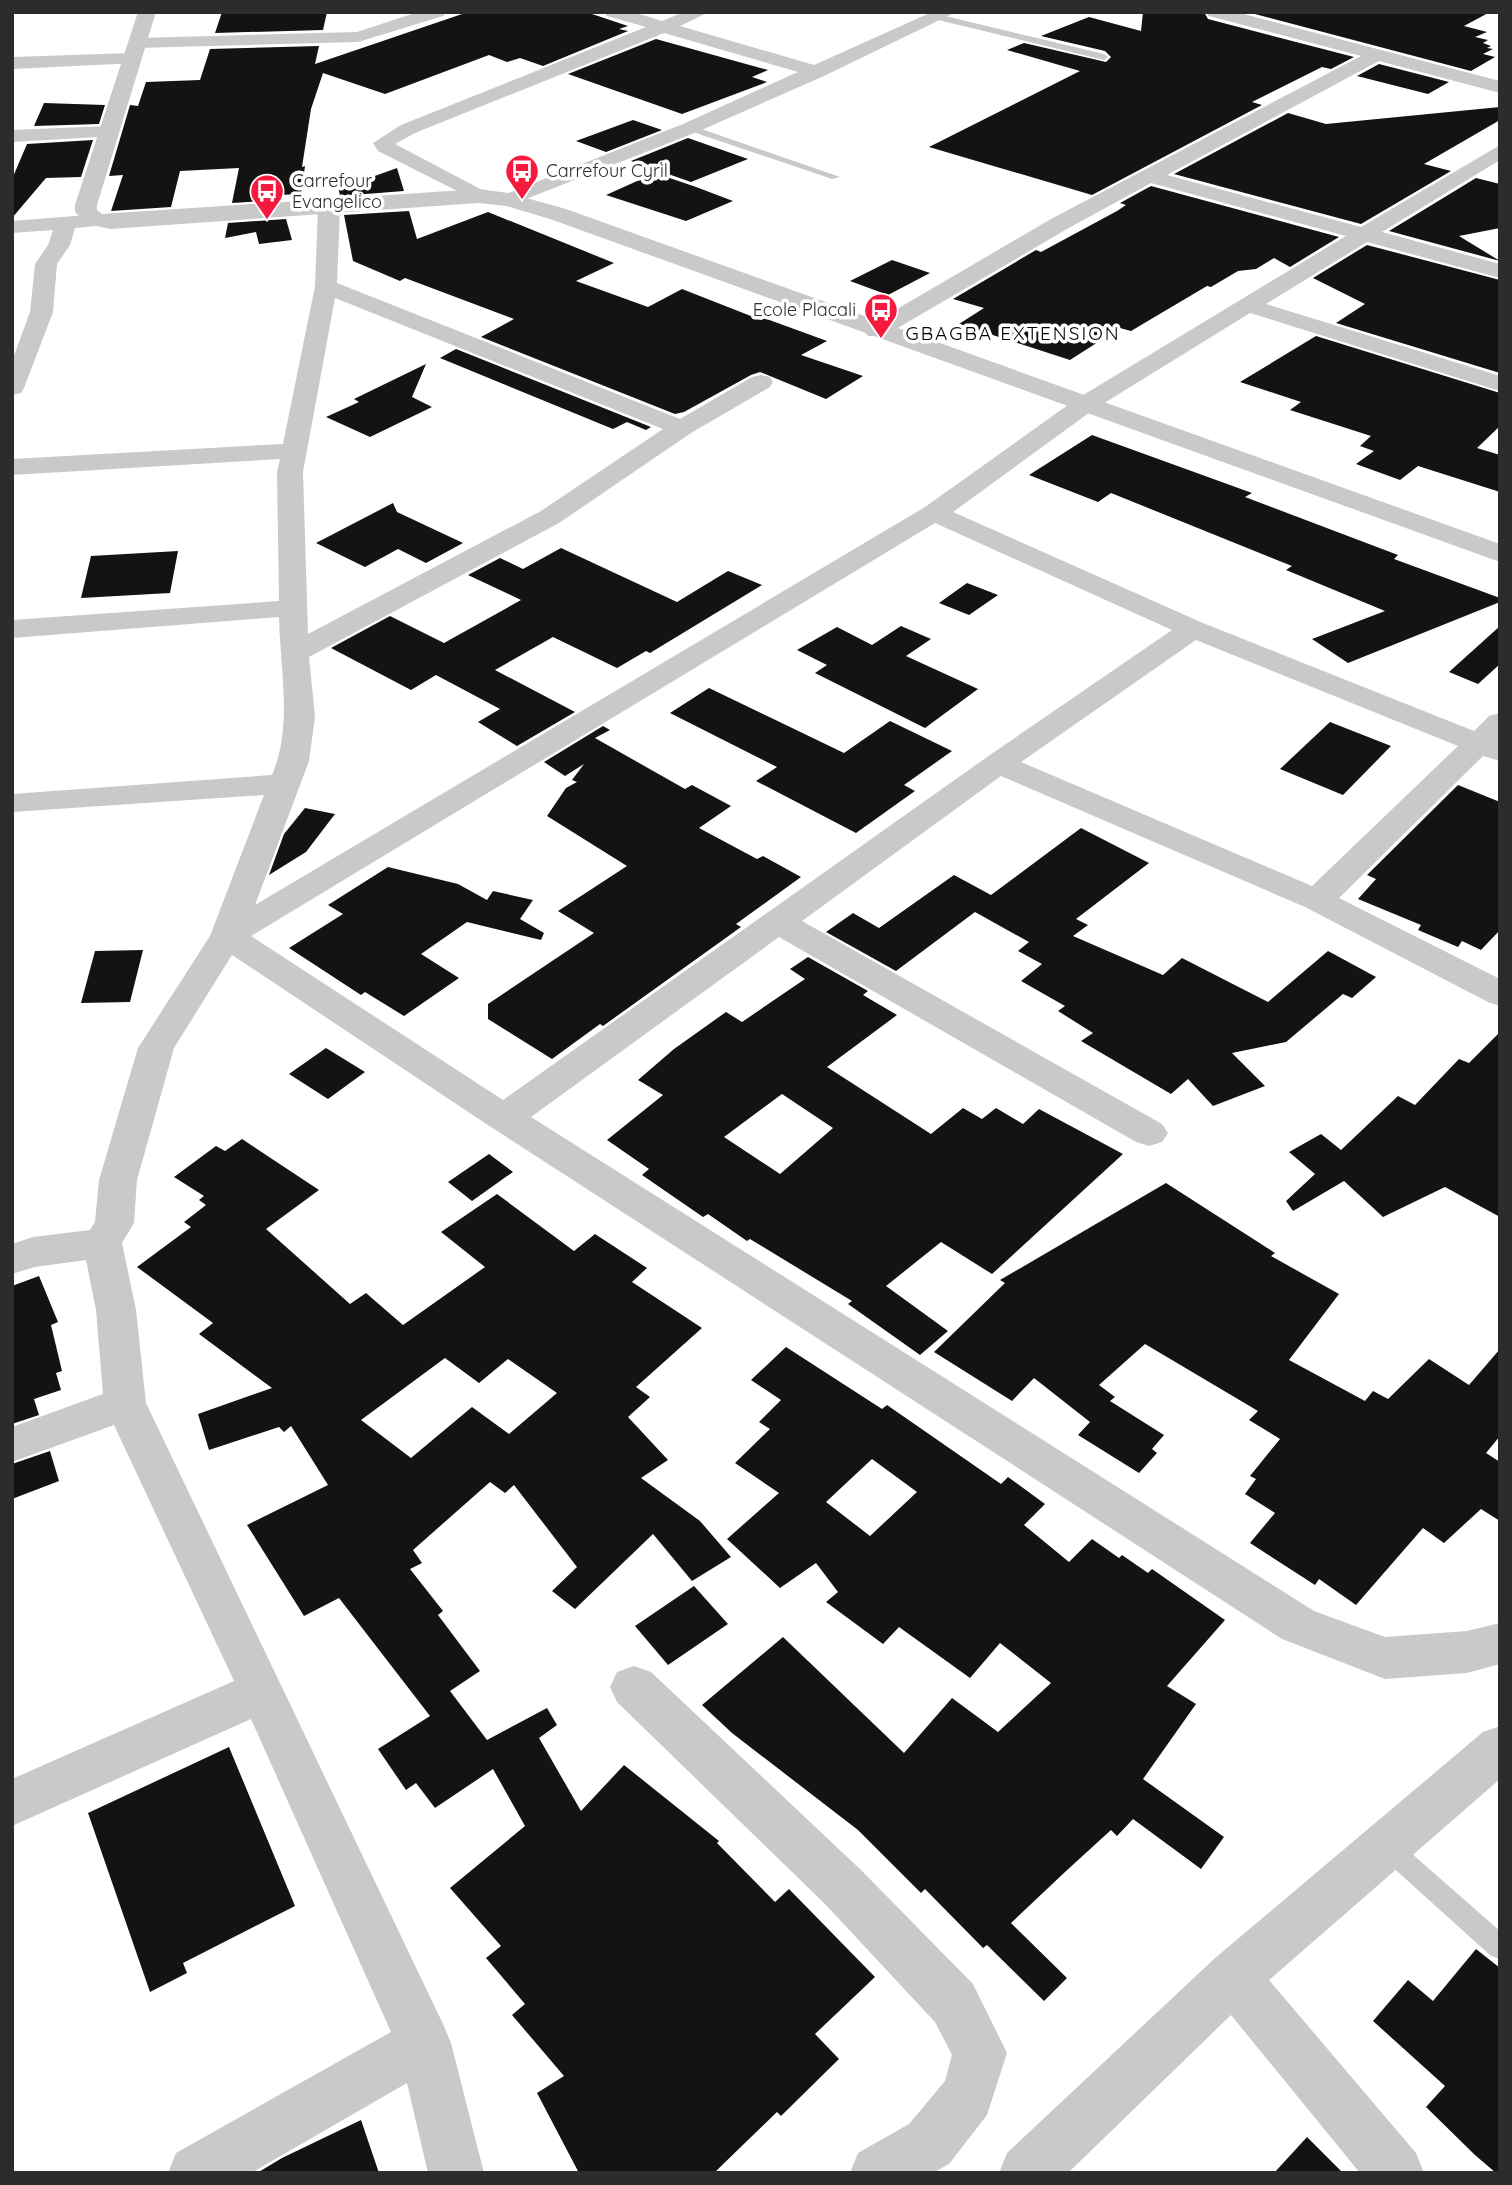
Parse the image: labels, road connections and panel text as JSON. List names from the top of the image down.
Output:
{
  "districts": ["GBAGBA EXTENSION"],
  "places": {
    "bus stop": ["Carrefour Cyril", "Carrefour Evangelico", "Ecole Placali"]
  }
}
